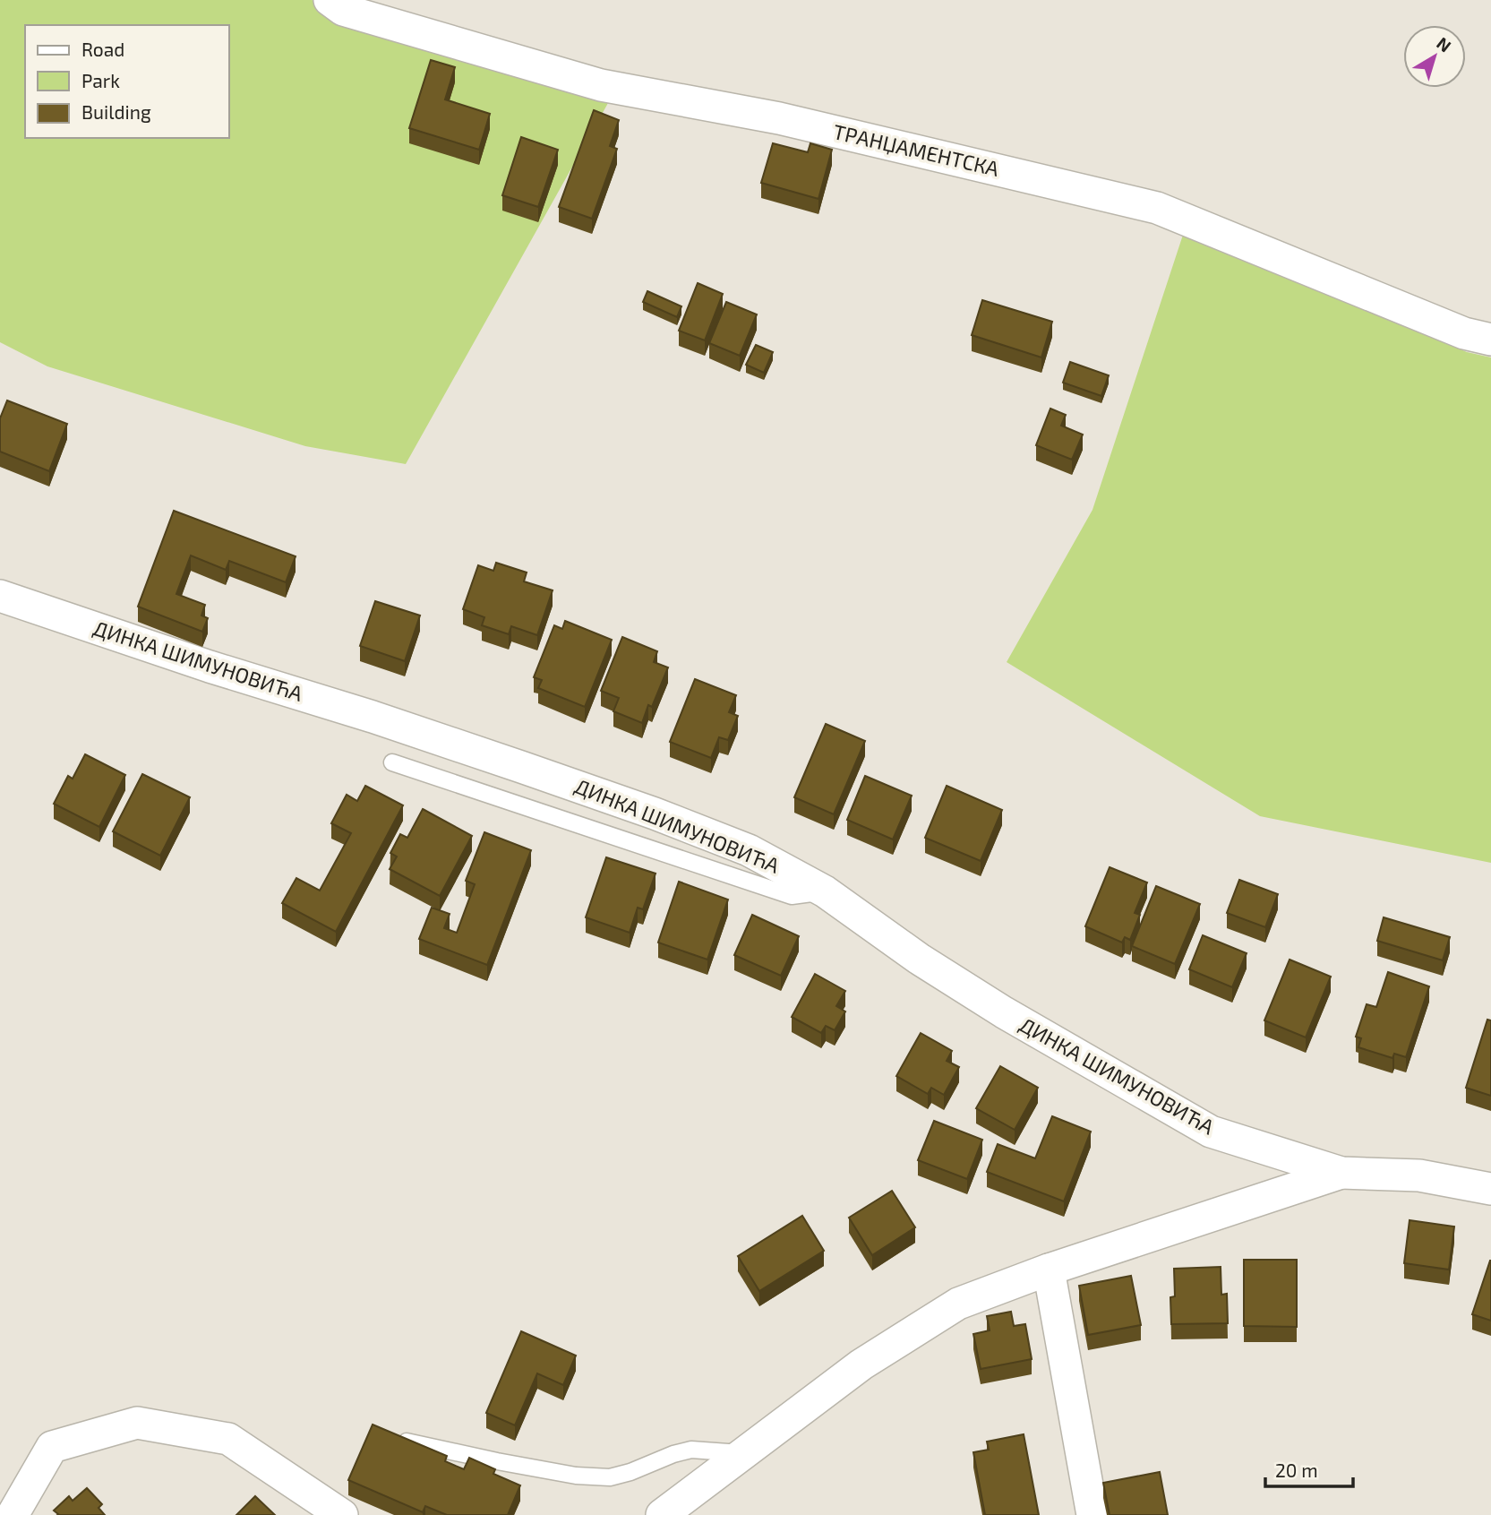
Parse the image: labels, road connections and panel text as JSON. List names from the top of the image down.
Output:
{
  "streets": {
    "street": ["ТРАНЏАМЕНТСКА", "ДИНКА ШИМУНОВИЋА"]
  },
  "legend": ["Road", "Park", "Building"],
  "scale_bar": "20 m",
  "north": "top right"
}
